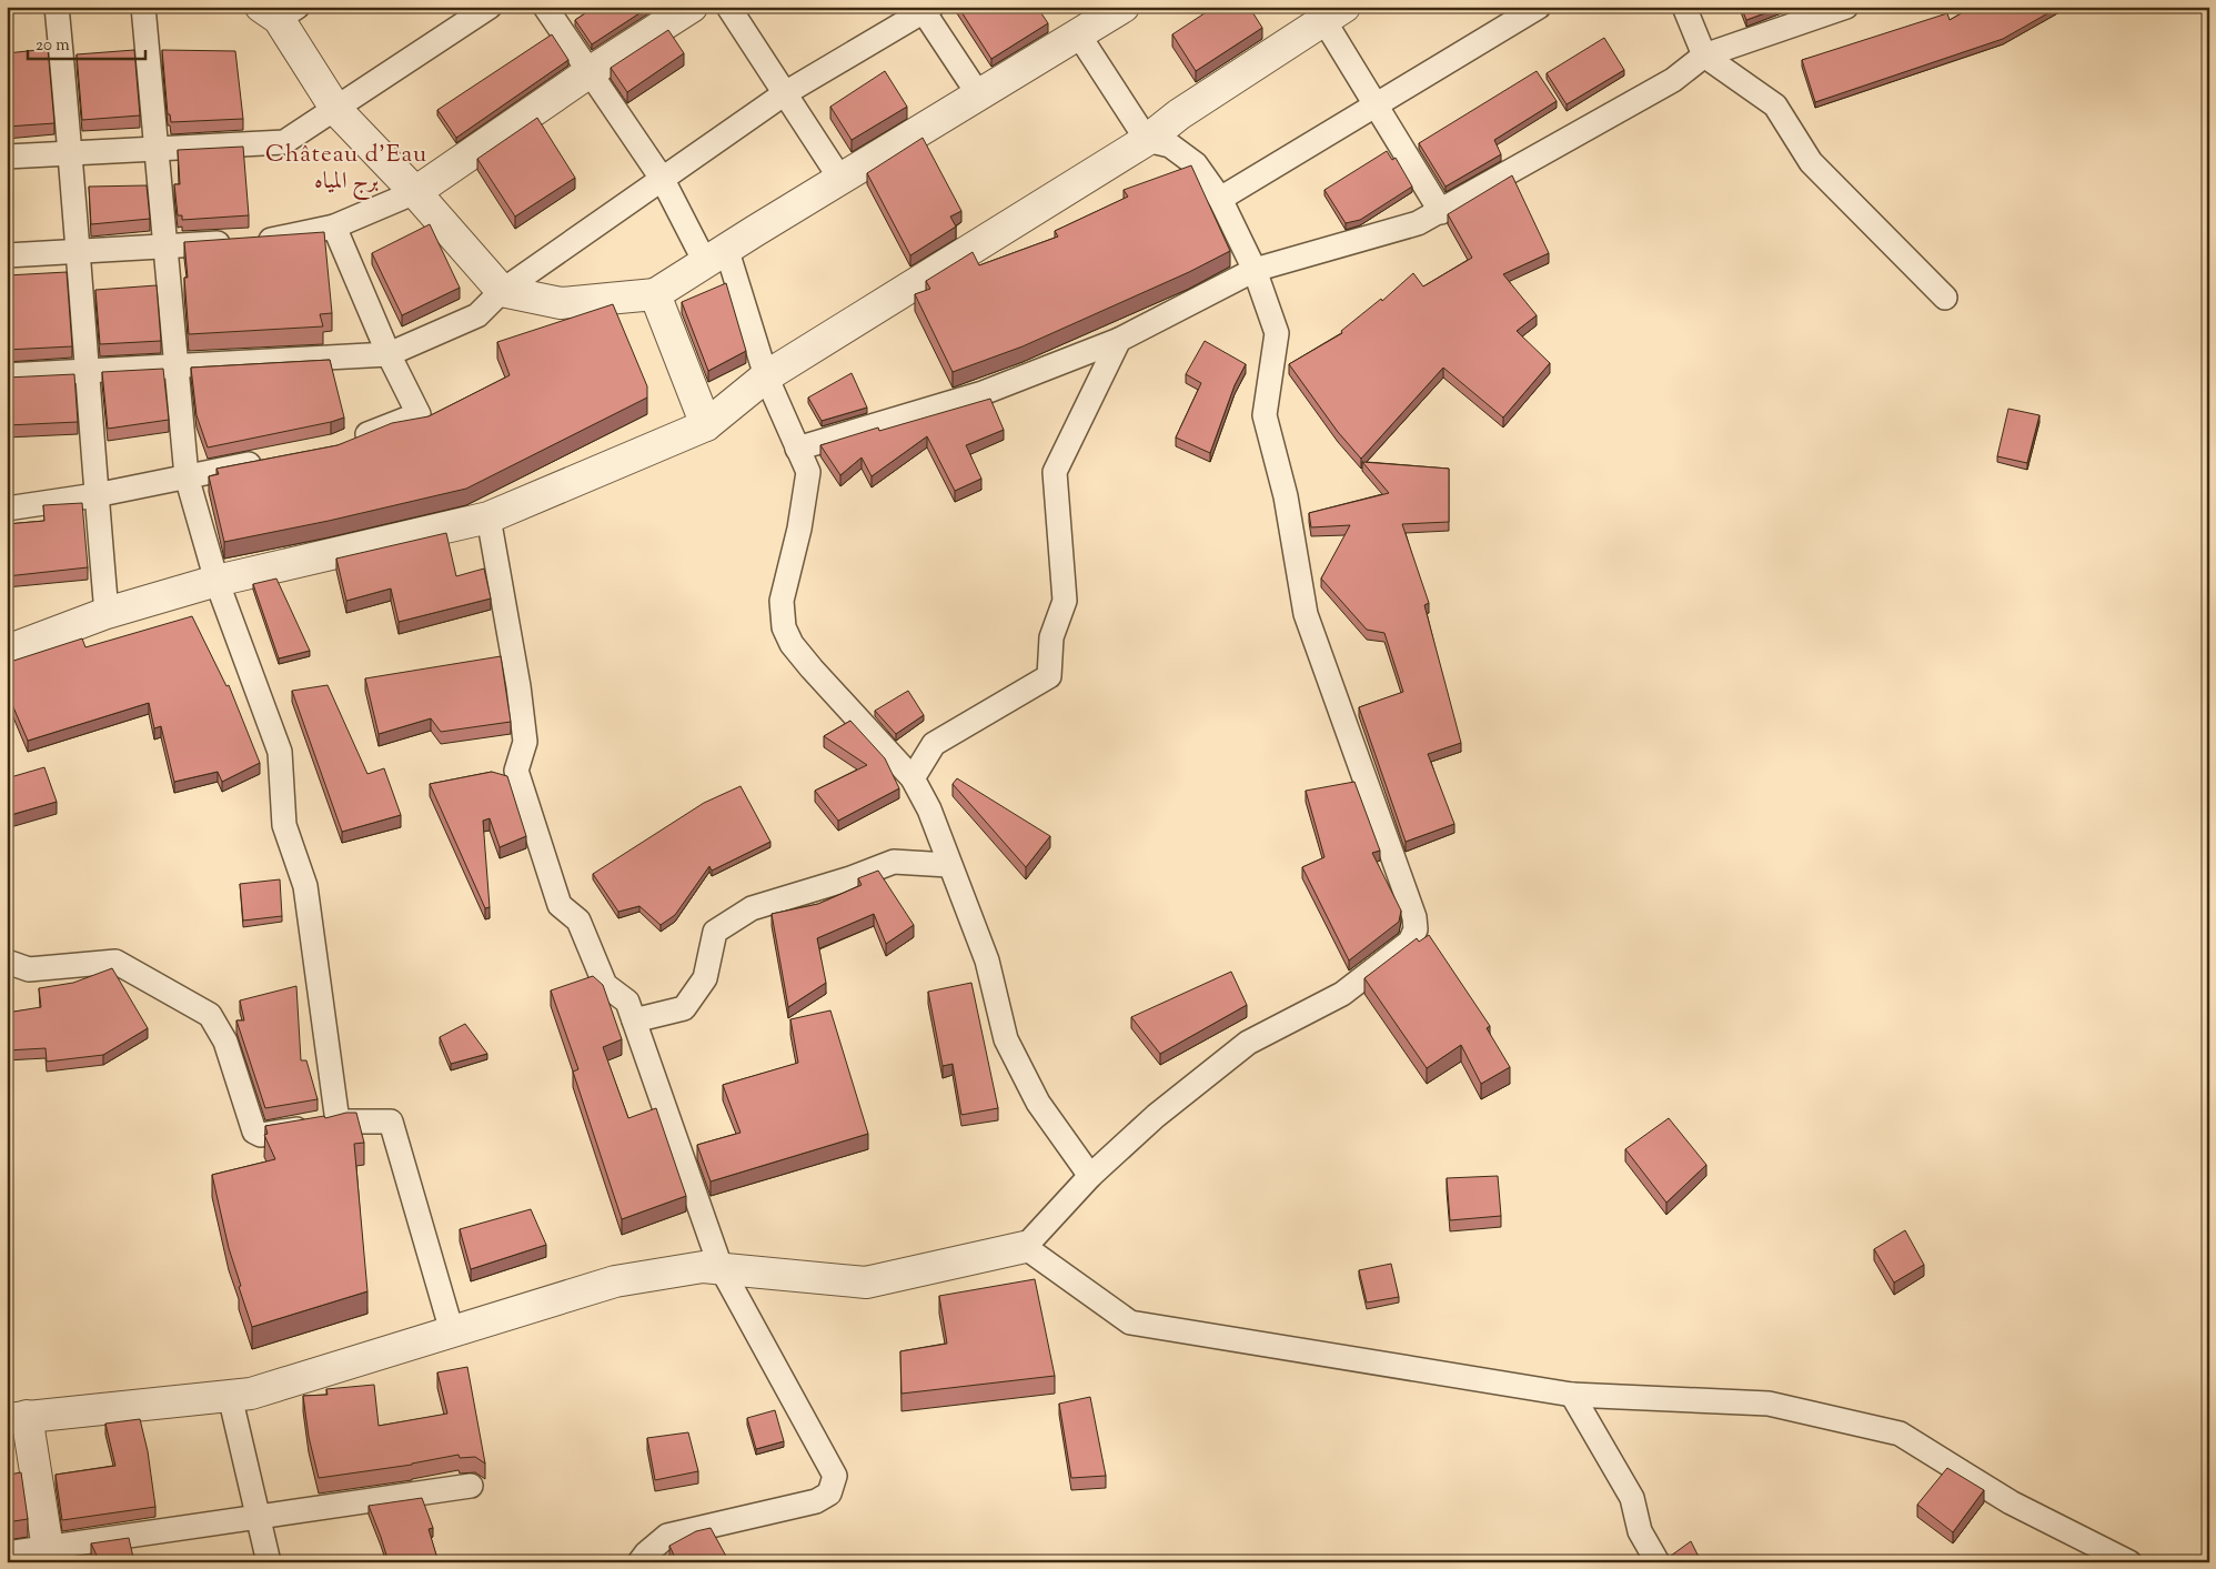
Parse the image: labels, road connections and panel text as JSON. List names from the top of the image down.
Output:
{
  "districts": ["Château d'Eau برج المياه"],
  "scale_bar": "20 m"
}
